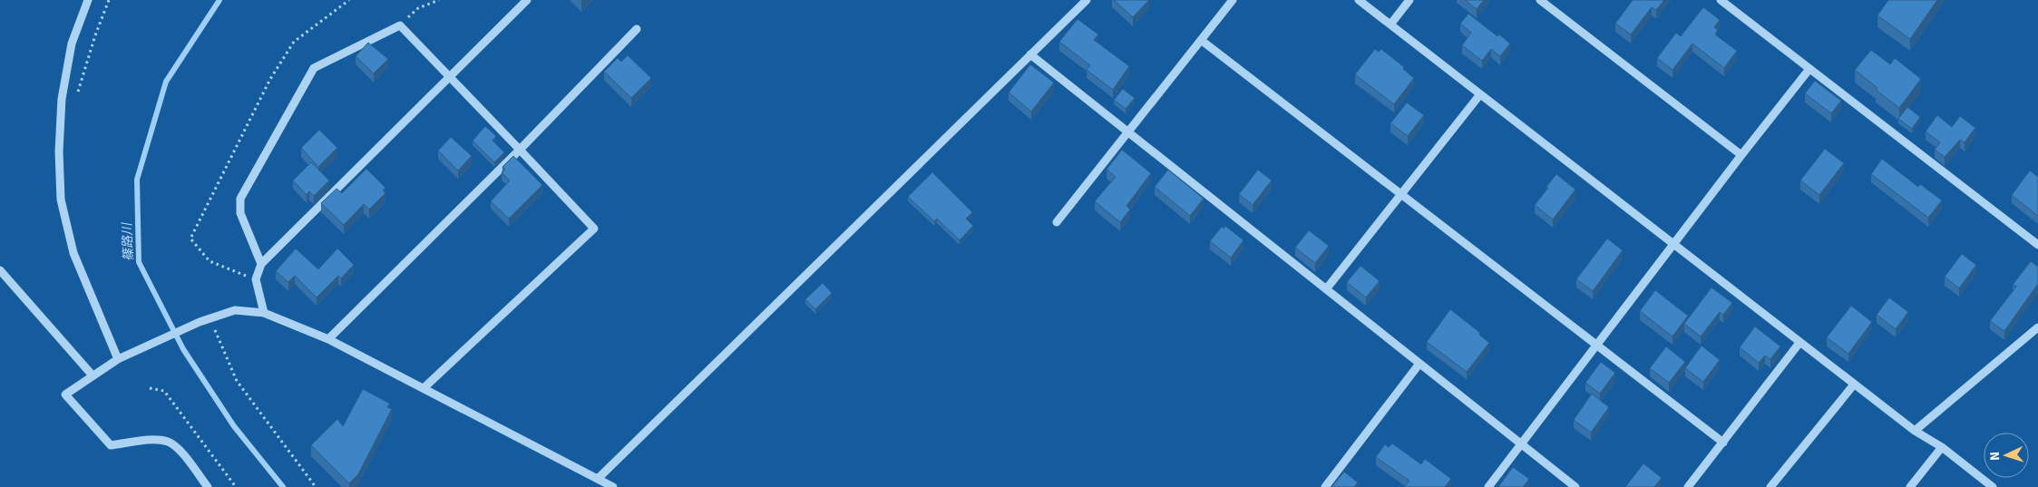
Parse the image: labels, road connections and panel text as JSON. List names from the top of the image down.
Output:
{
  "water": ["篠路川"],
  "north": "left"
}
